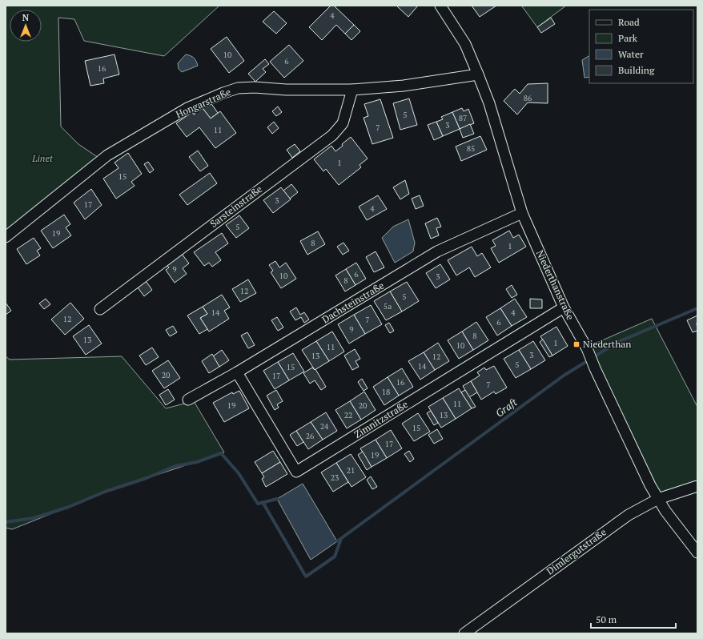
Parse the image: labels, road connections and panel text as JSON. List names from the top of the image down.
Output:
{
  "streets": {
    "street": [
      "Hongarstraße",
      "Sarsteinstraße",
      "Niederthanstraße",
      "Dachsteinstraße",
      "Zimnitzstraße",
      "Dimlergutstraße"
    ]
  },
  "crossings": [
    ["Hongarstraße", "Sarsteinstraße"],
    ["Hongarstraße", "Niederthanstraße"],
    ["Niederthanstraße", "Dachsteinstraße"],
    ["Niederthanstraße", "Zimnitzstraße"],
    ["Niederthanstraße", "Dimlergutstraße"],
    ["Dachsteinstraße", "Zimnitzstraße"]
  ],
  "water": ["Graft"],
  "parks": ["Linet"],
  "places": {
    "transit": ["Niederthan"]
  },
  "house_numbers": [
    "4",
    "10",
    "6",
    "16",
    "86",
    "5",
    "87",
    "3",
    "7",
    "11",
    "85",
    "1",
    "15",
    "3",
    "17",
    "4",
    "5",
    "19",
    "8",
    "1",
    "9",
    "6",
    "10",
    "3",
    "8",
    "12",
    "5",
    "5a",
    "14",
    "4",
    "12",
    "7",
    "6",
    "9",
    "8",
    "13",
    "1",
    "10",
    "11",
    "3",
    "13",
    "12",
    "5",
    "14",
    "15",
    "20",
    "17",
    "16",
    "7",
    "18",
    "11",
    "19",
    "20",
    "22",
    "13",
    "24",
    "15",
    "26",
    "17",
    "19",
    "21",
    "23"
  ],
  "legend": [
    "Road",
    "Park",
    "Water",
    "Building"
  ],
  "scale_bar": "50 m",
  "north": "top"
}
